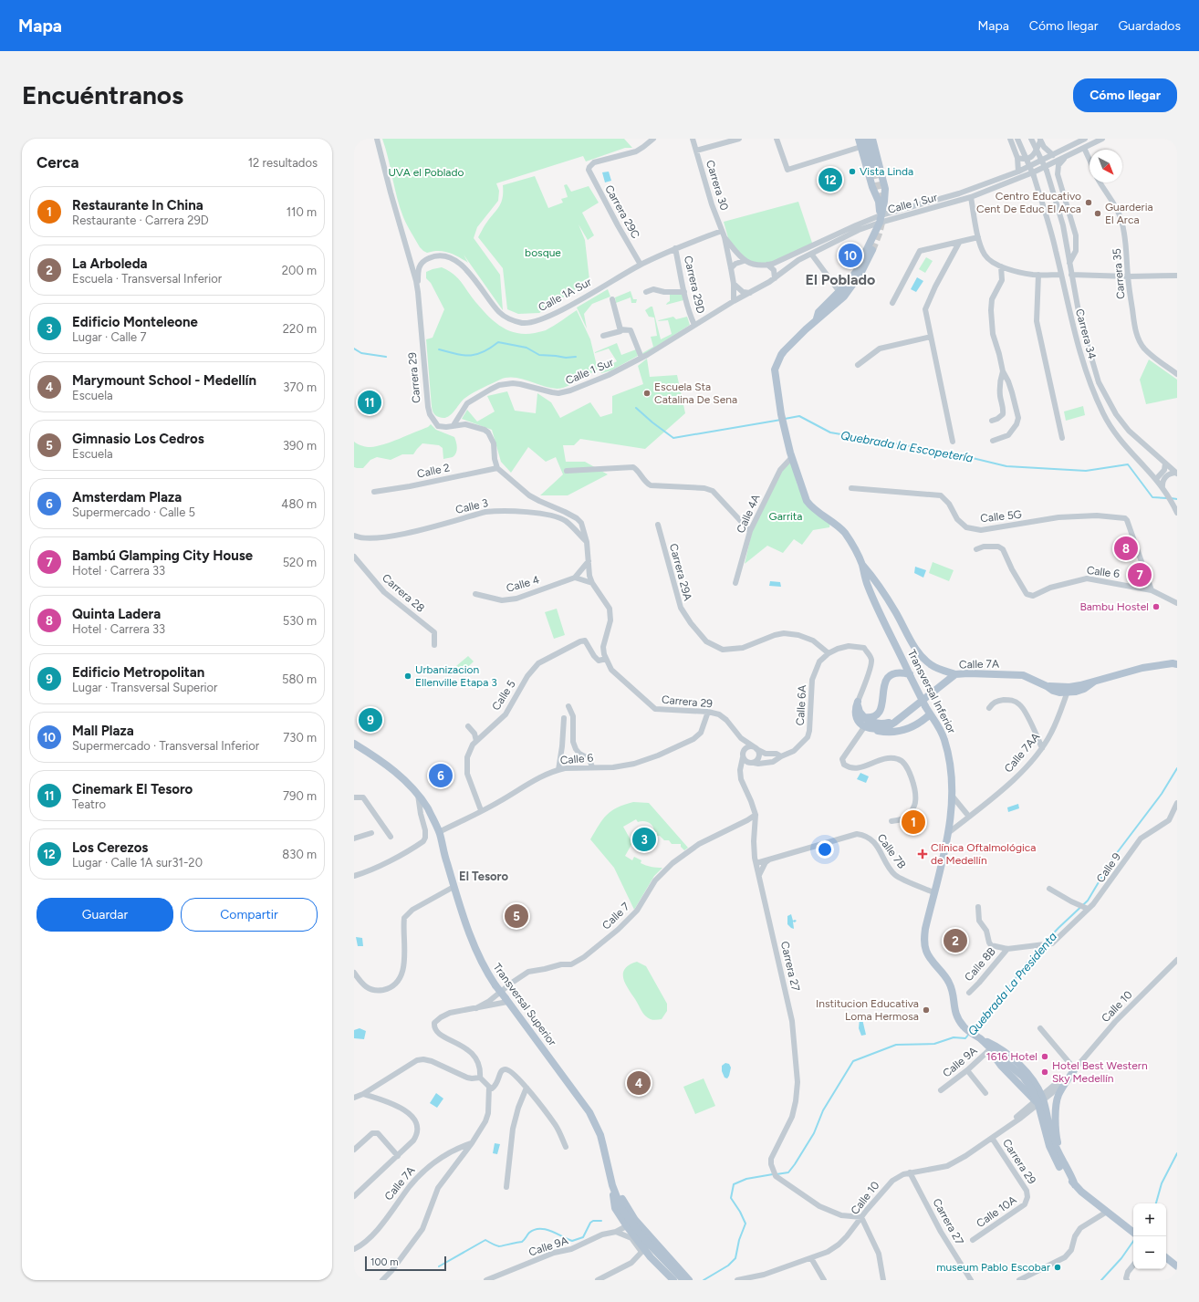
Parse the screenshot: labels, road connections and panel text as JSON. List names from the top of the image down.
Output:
{
  "streets": {
    "main road": ["Calle 7A", "Transversal Inferior", "Transversal Superior"],
    "street": [
      "Carrera 30",
      "Calle 1 Sur",
      "Carrera 29C",
      "Carrera 35",
      "Carrera 29D",
      "Calle 1A Sur",
      "Carrera 34",
      "Carrera 29",
      "Calle 2",
      "Calle 3",
      "Calle 4A",
      "Calle 5G",
      "Carrera 29A",
      "Calle 6",
      "Calle 4",
      "Carrera 28",
      "Calle 5",
      "Calle 6A",
      "Calle 7AA",
      "Calle 7B",
      "Calle 9",
      "Calle 7",
      "Calle 8B",
      "Carrera 27",
      "Calle 10",
      "Calle 9A",
      "Calle 10A"
    ]
  },
  "crossings": [
    ["Carrera 30", "Calle 1 Sur"],
    ["Carrera 30", "Calle 1A Sur"],
    ["Calle 1 Sur", "Carrera 29D"],
    ["Calle 1 Sur", "Carrera 29"],
    ["Calle 1 Sur", "Transversal Inferior"],
    ["Carrera 29C", "Calle 1A Sur"],
    ["Carrera 29D", "Calle 1A Sur"],
    ["Calle 1A Sur", "Carrera 29"],
    ["Carrera 29", "Calle 2"],
    ["Carrera 29", "Calle 3"],
    ["Carrera 29", "Calle 6"],
    ["Carrera 29", "Calle 5"],
    ["Carrera 29", "Calle 10"],
    ["Carrera 29", "Calle 10A"],
    ["Calle 4A", "Transversal Inferior"],
    ["Calle 5G", "Calle 6"],
    ["Carrera 29A", "Calle 6A"],
    ["Calle 6", "Calle 5"],
    ["Calle 6", "Transversal Superior"],
    ["Calle 7A", "Calle 7AA"],
    ["Transversal Inferior", "Calle 7AA"],
    ["Transversal Inferior", "Calle 7B"],
    ["Transversal Inferior", "Calle 9A"],
    ["Calle 6A", "Carrera 27"],
    ["Calle 7B", "Carrera 27"],
    ["Calle 9", "Calle 8B"],
    ["Calle 7", "Carrera 27"],
    ["Calle 7", "Transversal Superior"],
    ["Carrera 27", "Calle 10"]
  ],
  "districts": ["El Poblado", "El Tesoro"],
  "water": ["Quebrada la Escopetería", "Quebrada La Presidenta"],
  "parks": ["UVA el Poblado", "bosque", "Garrita"],
  "places": {
    "other": [
      "Vista Linda",
      "Centro Educativo Cent De Educ El Arca",
      "Guarderia El Arca",
      "Escuela Sta Catalina De Sena",
      "Bambu Hostel",
      "Urbanizacion Ellenville Etapa 3",
      "Institucion Educativa Loma Hermosa",
      "1616 Hotel",
      "Hotel Best Western Sky Medellín",
      "museum Pablo Escobar"
    ],
    "health": ["Clínica Oftalmológica de Medellín"]
  },
  "scale_bar": "100 m",
  "north": "bottom right",
  "page": {
    "header": "Mapa",
    "nav": ["Mapa", "Cómo llegar", "Guardados"],
    "buttons": [
      "Cómo llegar",
      ["Guardar", "Compartir"]
    ],
    "title": "Encuéntranos",
    "heading": ["Cerca", "12 resultados"],
    "pins": [
      "12",
      "10",
      "11",
      "8",
      "7",
      "9",
      "6",
      "1",
      "3",
      "5",
      "2",
      "4"
    ],
    "list": [
      {
        "mark": "1",
        "name": "Restaurante In China",
        "note": "Restaurante · Carrera 29D",
        "value": "110 m"
      },
      {
        "mark": "2",
        "name": "La Arboleda",
        "note": "Escuela · Transversal Inferior",
        "value": "200 m"
      },
      {
        "mark": "3",
        "name": "Edificio Monteleone",
        "note": "Lugar · Calle 7",
        "value": "220 m"
      },
      {
        "mark": "4",
        "name": "Marymount School - Medellín",
        "note": "Escuela",
        "value": "370 m"
      },
      {
        "mark": "5",
        "name": "Gimnasio Los Cedros",
        "note": "Escuela",
        "value": "390 m"
      },
      {
        "mark": "6",
        "name": "Amsterdam Plaza",
        "note": "Supermercado · Calle 5",
        "value": "480 m"
      },
      {
        "mark": "7",
        "name": "Bambú Glamping City House",
        "note": "Hotel · Carrera 33",
        "value": "520 m"
      },
      {
        "mark": "8",
        "name": "Quinta Ladera",
        "note": "Hotel · Carrera 33",
        "value": "530 m"
      },
      {
        "mark": "9",
        "name": "Edificio Metropolitan",
        "note": "Lugar · Transversal Superior",
        "value": "580 m"
      },
      {
        "mark": "10",
        "name": "Mall Plaza",
        "note": "Supermercado · Transversal Inferior",
        "value": "730 m"
      },
      {
        "mark": "11",
        "name": "Cinemark El Tesoro",
        "note": "Teatro",
        "value": "790 m"
      },
      {
        "mark": "12",
        "name": "Los Cerezos",
        "note": "Lugar · Calle 1A sur31-20",
        "value": "830 m"
      }
    ],
    "map_buttons": ["+", "−"],
    "scale": "100 m"
  }
}
